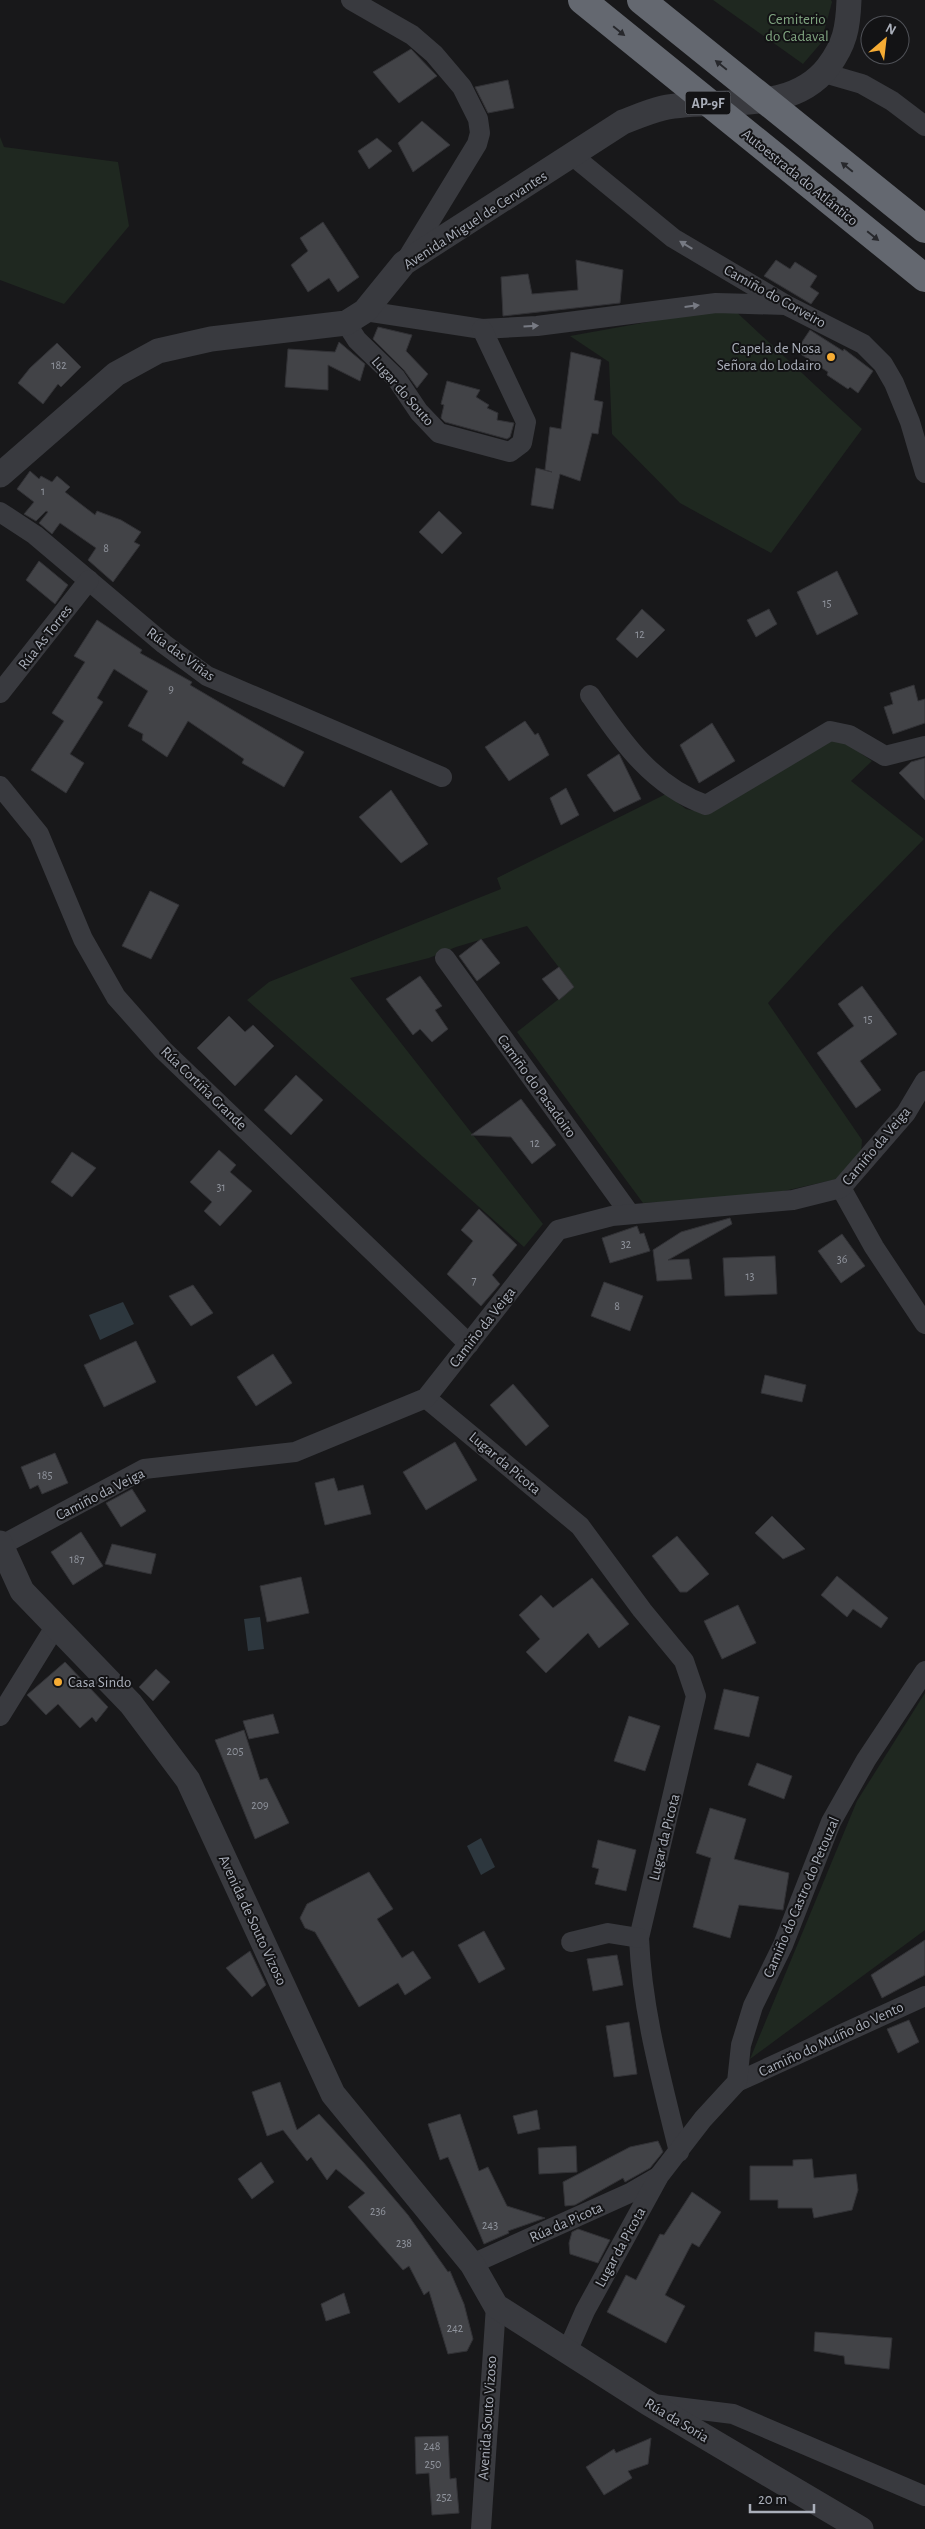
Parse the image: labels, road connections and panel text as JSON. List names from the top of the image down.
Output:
{
  "streets": {
    "highway": ["AP-9F", "Autoestrada do Atlántico"],
    "street": [
      "Avenida Miguel de Cervantes",
      "Camiño do Corveiro",
      "Lugar do Souto",
      "Rúa As Torres",
      "Rúa das Viñas",
      "Camiño do Pasadoiro",
      "Rúa Cortiña Grande",
      "Camiño da Veiga",
      "Lugar da Picota",
      "Camiño do Castro do Petouzal",
      "Avenida de Souto Vizoso",
      "Camiño do Muíño do Vento",
      "Rúa da Picota",
      "Avenida Souto Vizoso",
      "Rúa da Soria"
    ]
  },
  "crossings": [
    ["Avenida Miguel de Cervantes", "Camiño do Corveiro"],
    ["Avenida Miguel de Cervantes", "Lugar do Souto"],
    ["Rúa As Torres", "Rúa das Viñas"],
    ["Camiño do Pasadoiro", "Camiño da Veiga"],
    ["Rúa Cortiña Grande", "Camiño da Veiga"],
    ["Camiño da Veiga", "Lugar da Picota"],
    ["Camiño da Veiga", "Avenida de Souto Vizoso"],
    ["Lugar da Picota", "Rúa da Picota"],
    ["Lugar da Picota", "Rúa da Soria"],
    ["Camiño do Castro do Petouzal", "Camiño do Muíño do Vento"],
    ["Avenida de Souto Vizoso", "Rúa da Picota"],
    ["Avenida de Souto Vizoso", "Avenida Souto Vizoso"],
    ["Avenida de Souto Vizoso", "Rúa da Soria"],
    ["Avenida Souto Vizoso", "Rúa da Soria"]
  ],
  "one_way": ["Camiño do Corveiro"],
  "parks": ["Cemiterio do Cadaval"],
  "places": ["Capela de Nosa Señora do Lodairo", "Casa Sindo"],
  "house_numbers": [
    "182",
    "1",
    "8",
    "15",
    "12",
    "9",
    "15",
    "12",
    "31",
    "32",
    "36",
    "13",
    "7",
    "8",
    "185",
    "187",
    "205",
    "209",
    "236",
    "243",
    "238",
    "242",
    "248",
    "250",
    "252"
  ],
  "scale_bar": "20 m",
  "north": "top right"
}
